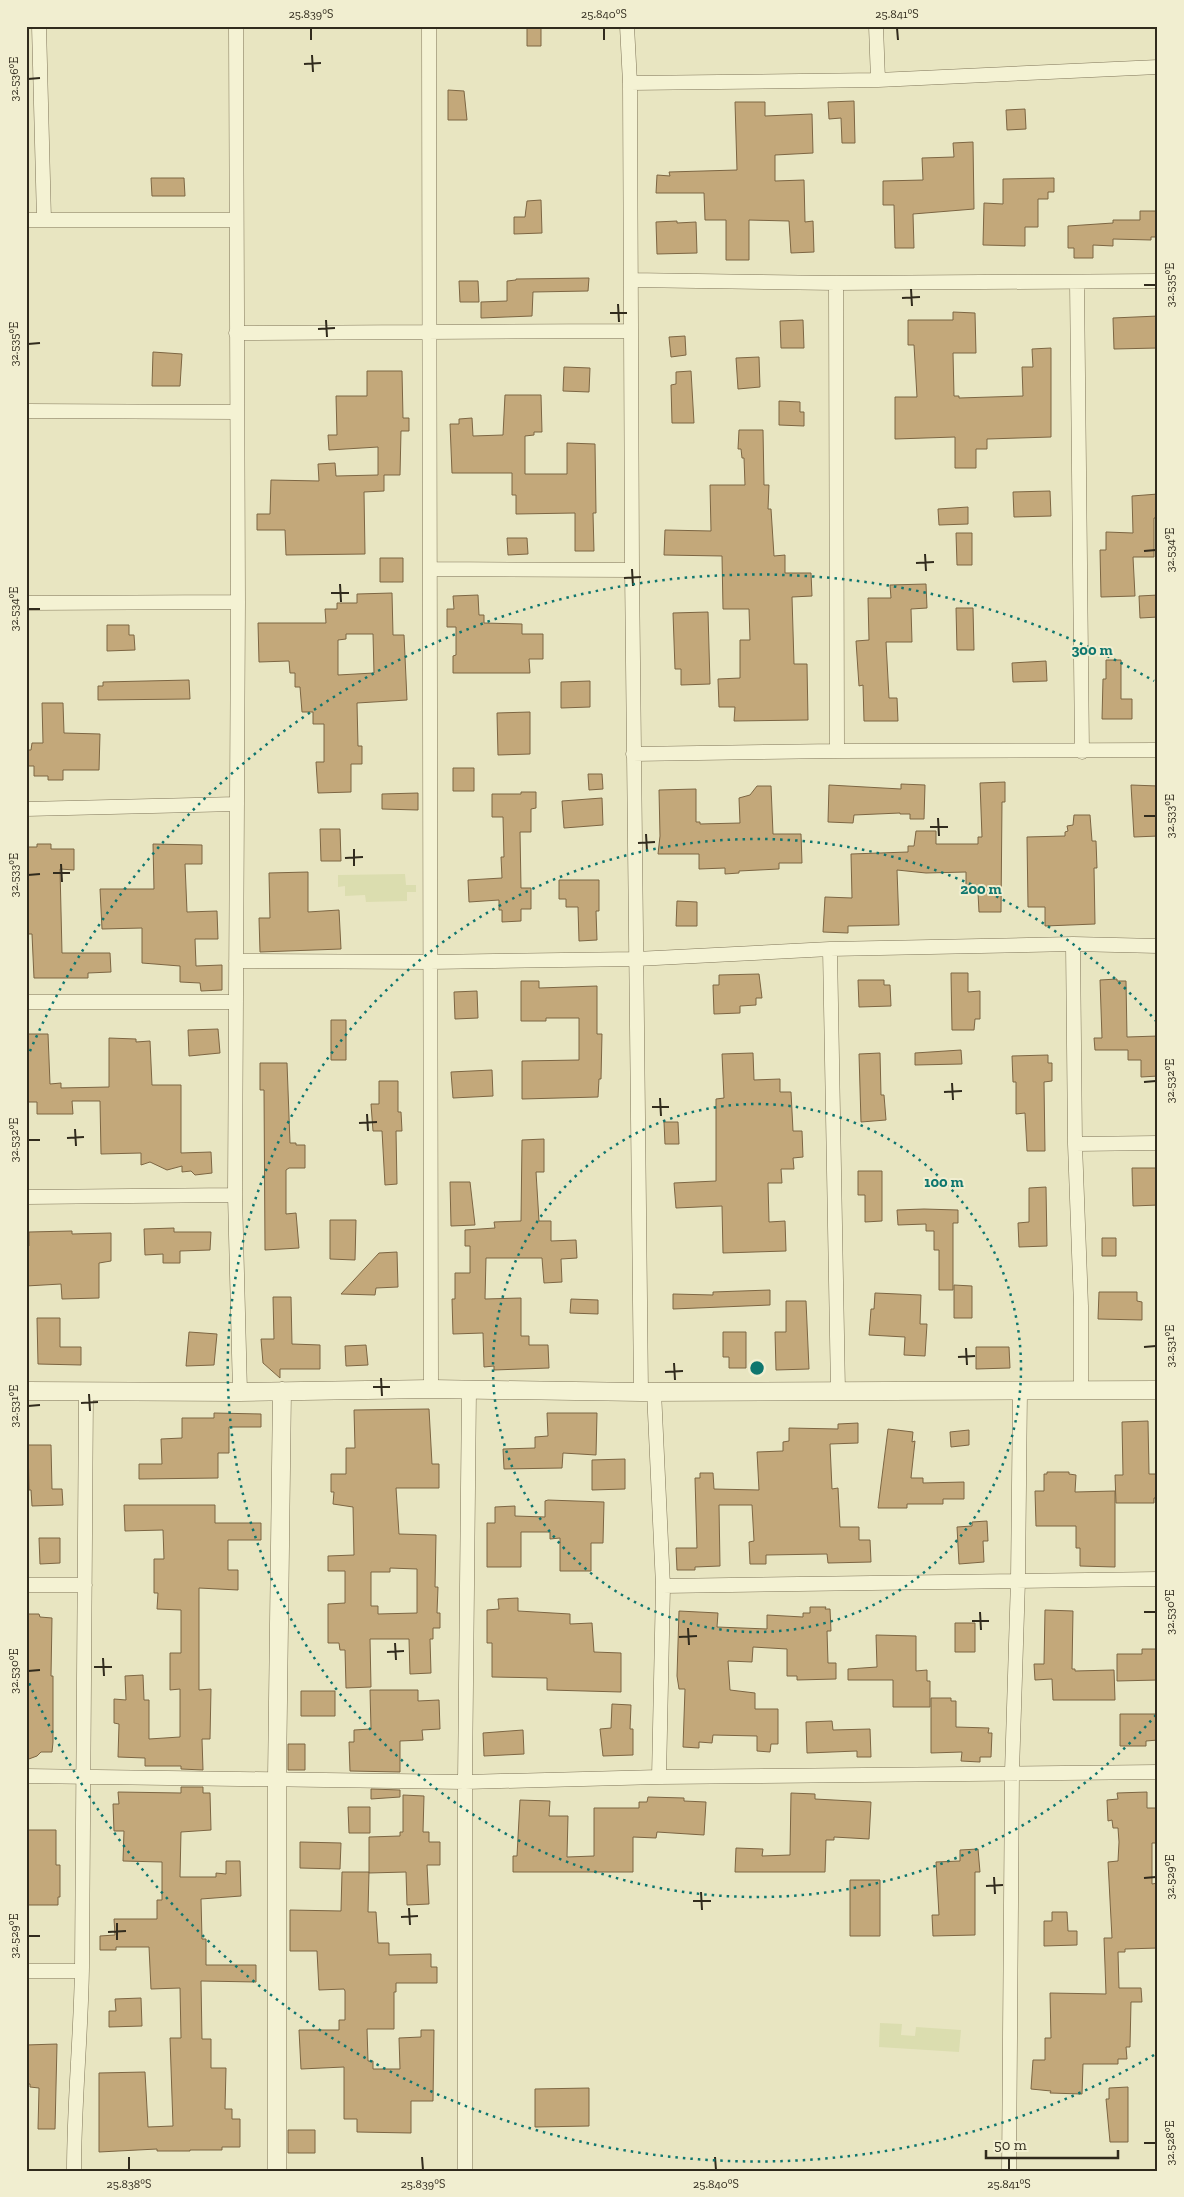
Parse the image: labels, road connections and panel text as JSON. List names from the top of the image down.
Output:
{
  "scale_bar": "50 m",
  "coordinates": [
    "25.839°S",
    "25.840°S",
    "25.841°S",
    "32.536°E",
    "32.535°E",
    "32.534°E",
    "32.533°E",
    "32.532°E",
    "32.531°E",
    "32.530°E",
    "32.529°E",
    "32.528°E",
    "25.838°S"
  ],
  "rings": ["300 m", "200 m", "100 m"]
}
